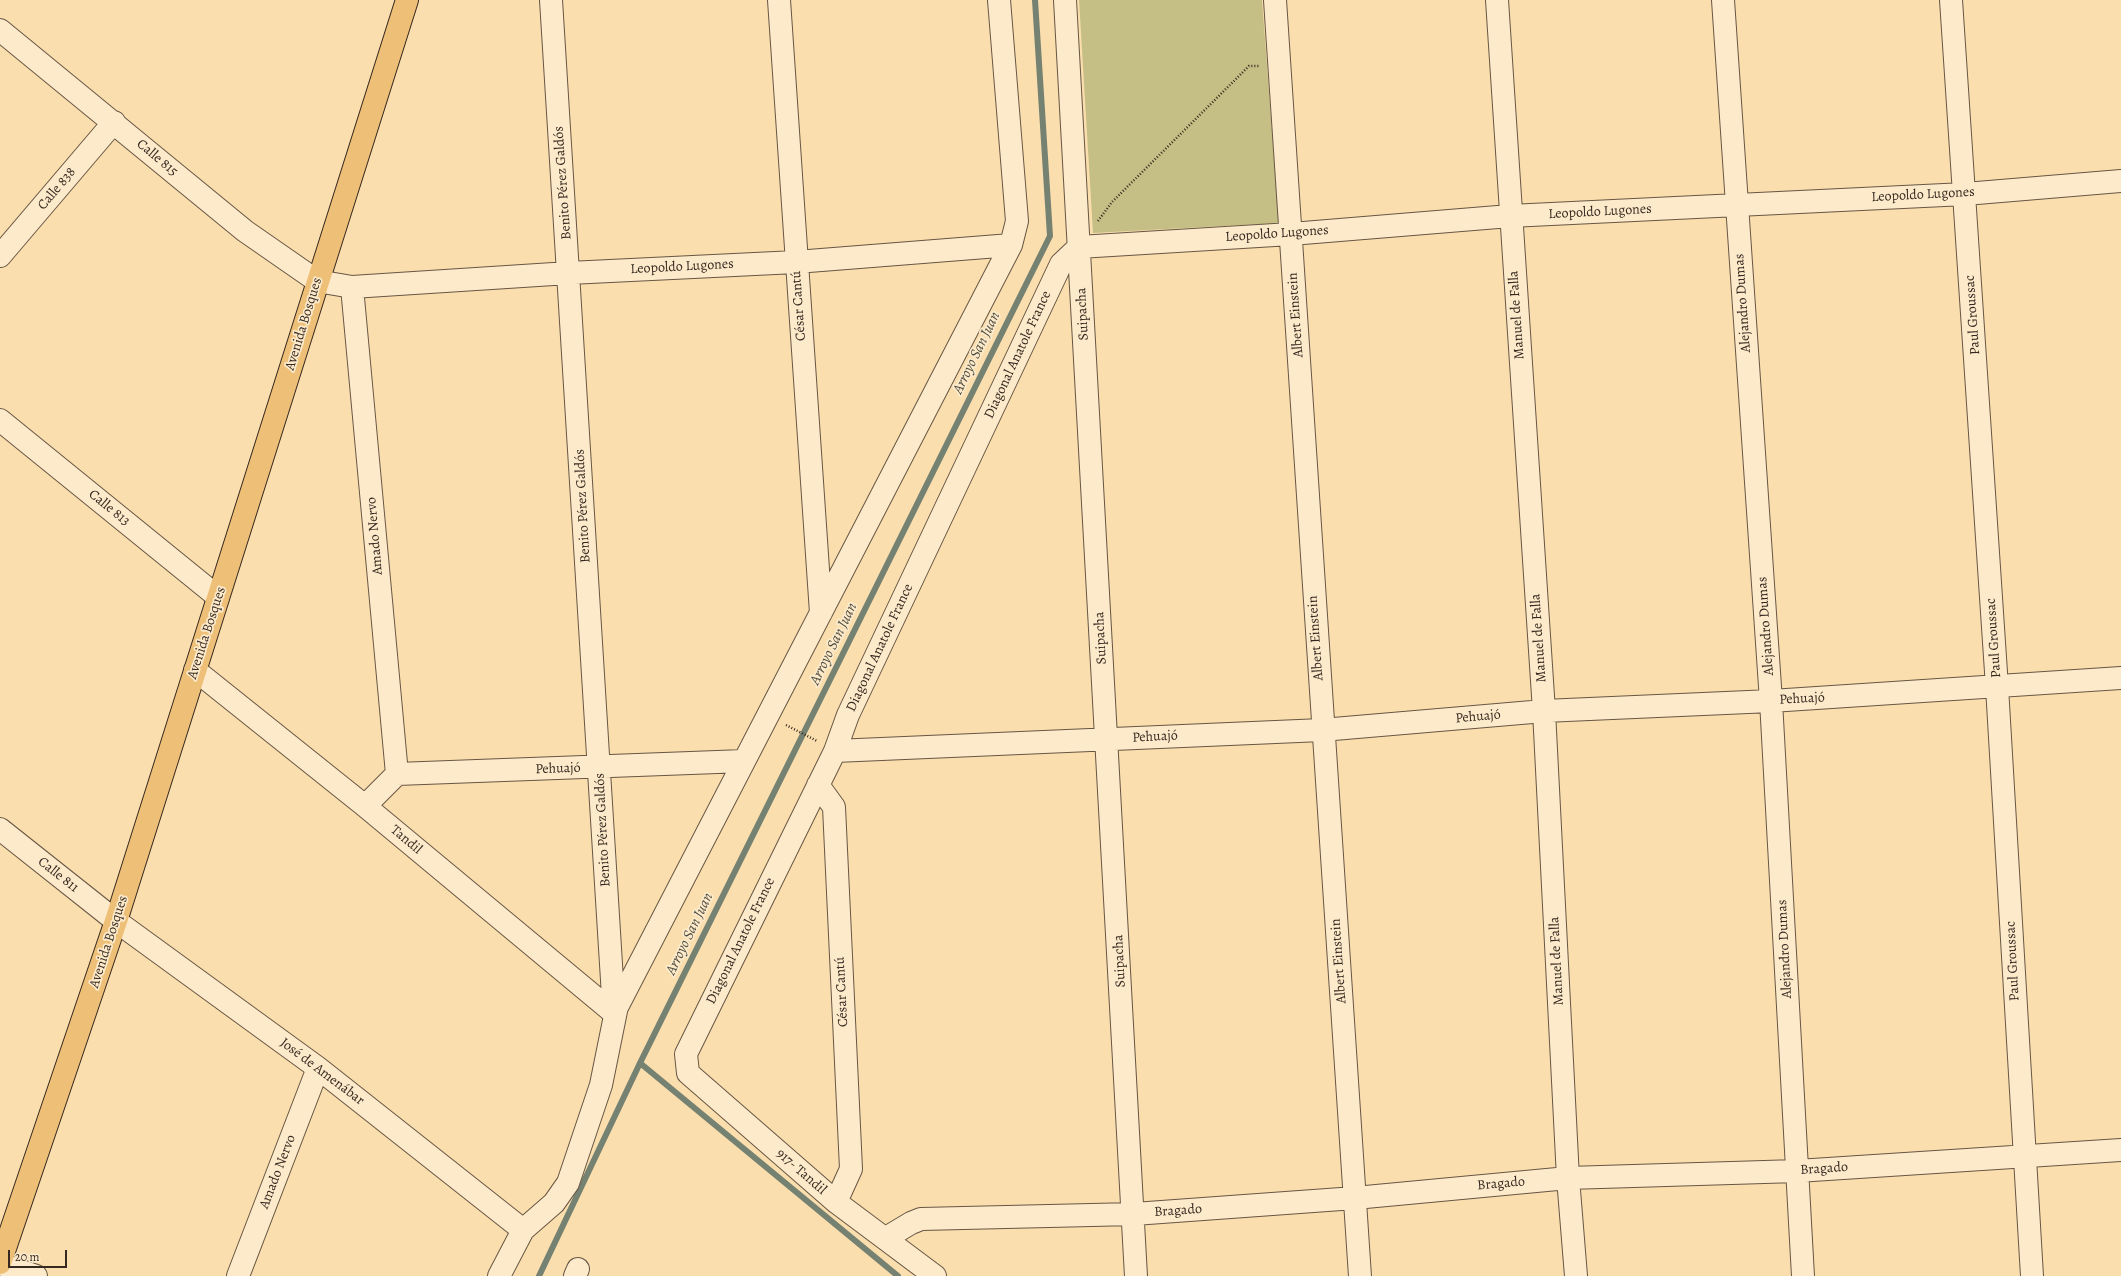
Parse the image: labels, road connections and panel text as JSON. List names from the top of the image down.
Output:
{
  "streets": {
    "main road": ["Avenida Bosques"],
    "street": [
      "Calle 815",
      "Benito Pérez Galdós",
      "Calle 838",
      "Leopoldo Lugones",
      "Alejandro Dumas",
      "César Cantú",
      "Suipacha",
      "Albert Einstein",
      "Manuel de Falla",
      "Paul Groussac",
      "Diagonal Anatole France",
      "Calle 813",
      "Amado Nervo",
      "Pehuajó",
      "Tandil",
      "Calle 811",
      "José de Amenábar",
      "Bragado",
      "917- Tandil"
    ]
  },
  "crossings": [
    ["Calle 815", "Calle 838"],
    ["Calle 815", "Avenida Bosques"],
    ["Benito Pérez Galdós", "Leopoldo Lugones"],
    ["Benito Pérez Galdós", "Pehuajó"],
    ["Benito Pérez Galdós", "Tandil"],
    ["Benito Pérez Galdós", "José de Amenábar"],
    ["Leopoldo Lugones", "Alejandro Dumas"],
    ["Leopoldo Lugones", "César Cantú"],
    ["Leopoldo Lugones", "Suipacha"],
    ["Leopoldo Lugones", "Albert Einstein"],
    ["Leopoldo Lugones", "Manuel de Falla"],
    ["Leopoldo Lugones", "Paul Groussac"],
    ["Leopoldo Lugones", "Diagonal Anatole France"],
    ["Leopoldo Lugones", "Amado Nervo"],
    ["Alejandro Dumas", "Pehuajó"],
    ["Alejandro Dumas", "Bragado"],
    ["César Cantú", "Diagonal Anatole France"],
    ["César Cantú", "917- Tandil"],
    ["Suipacha", "Diagonal Anatole France"],
    ["Suipacha", "Pehuajó"],
    ["Suipacha", "Bragado"],
    ["Albert Einstein", "Pehuajó"],
    ["Albert Einstein", "Bragado"],
    ["Manuel de Falla", "Pehuajó"],
    ["Manuel de Falla", "Bragado"],
    ["Paul Groussac", "Pehuajó"],
    ["Paul Groussac", "Bragado"],
    ["Avenida Bosques", "Calle 813"],
    ["Avenida Bosques", "Tandil"],
    ["Avenida Bosques", "Calle 811"],
    ["Avenida Bosques", "José de Amenábar"],
    ["Diagonal Anatole France", "Pehuajó"],
    ["Diagonal Anatole France", "917- Tandil"],
    ["Amado Nervo", "Pehuajó"],
    ["Amado Nervo", "José de Amenábar"],
    ["Calle 811", "José de Amenábar"],
    ["Bragado", "917- Tandil"]
  ],
  "water": ["Arroyo San Juan"],
  "scale_bar": "20 m"
}
